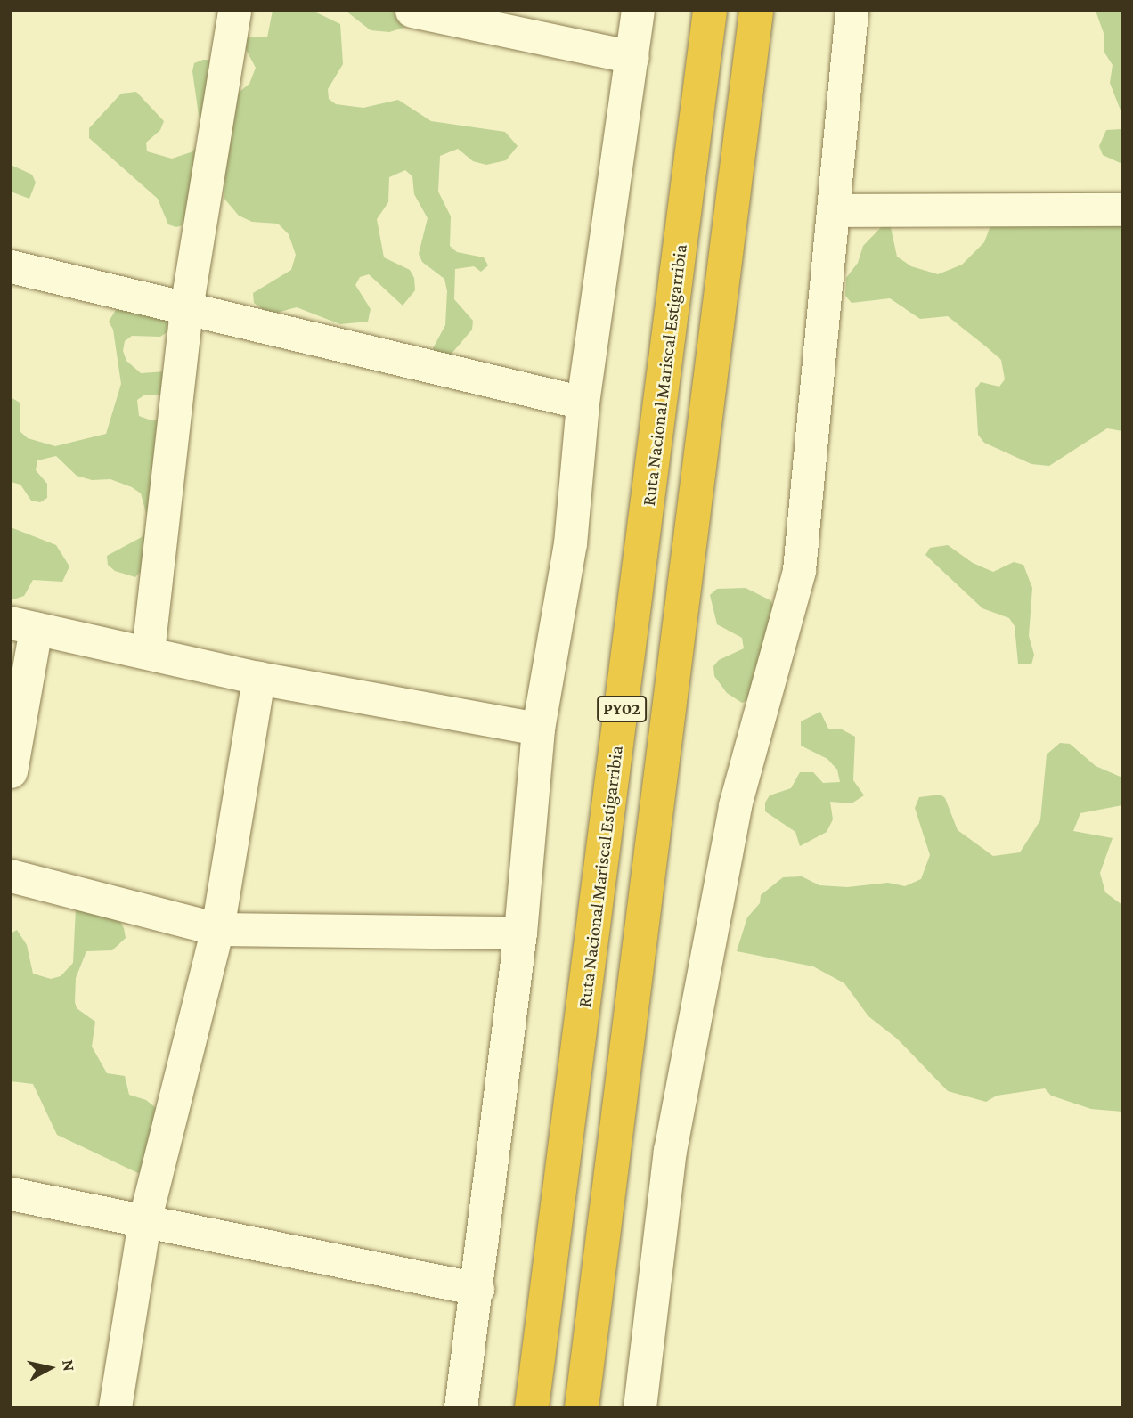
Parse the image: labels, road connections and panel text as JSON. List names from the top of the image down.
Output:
{
  "streets": {
    "highway": ["Ruta Nacional Mariscal Estigarribia", "PY02"]
  },
  "north": "right"
}
